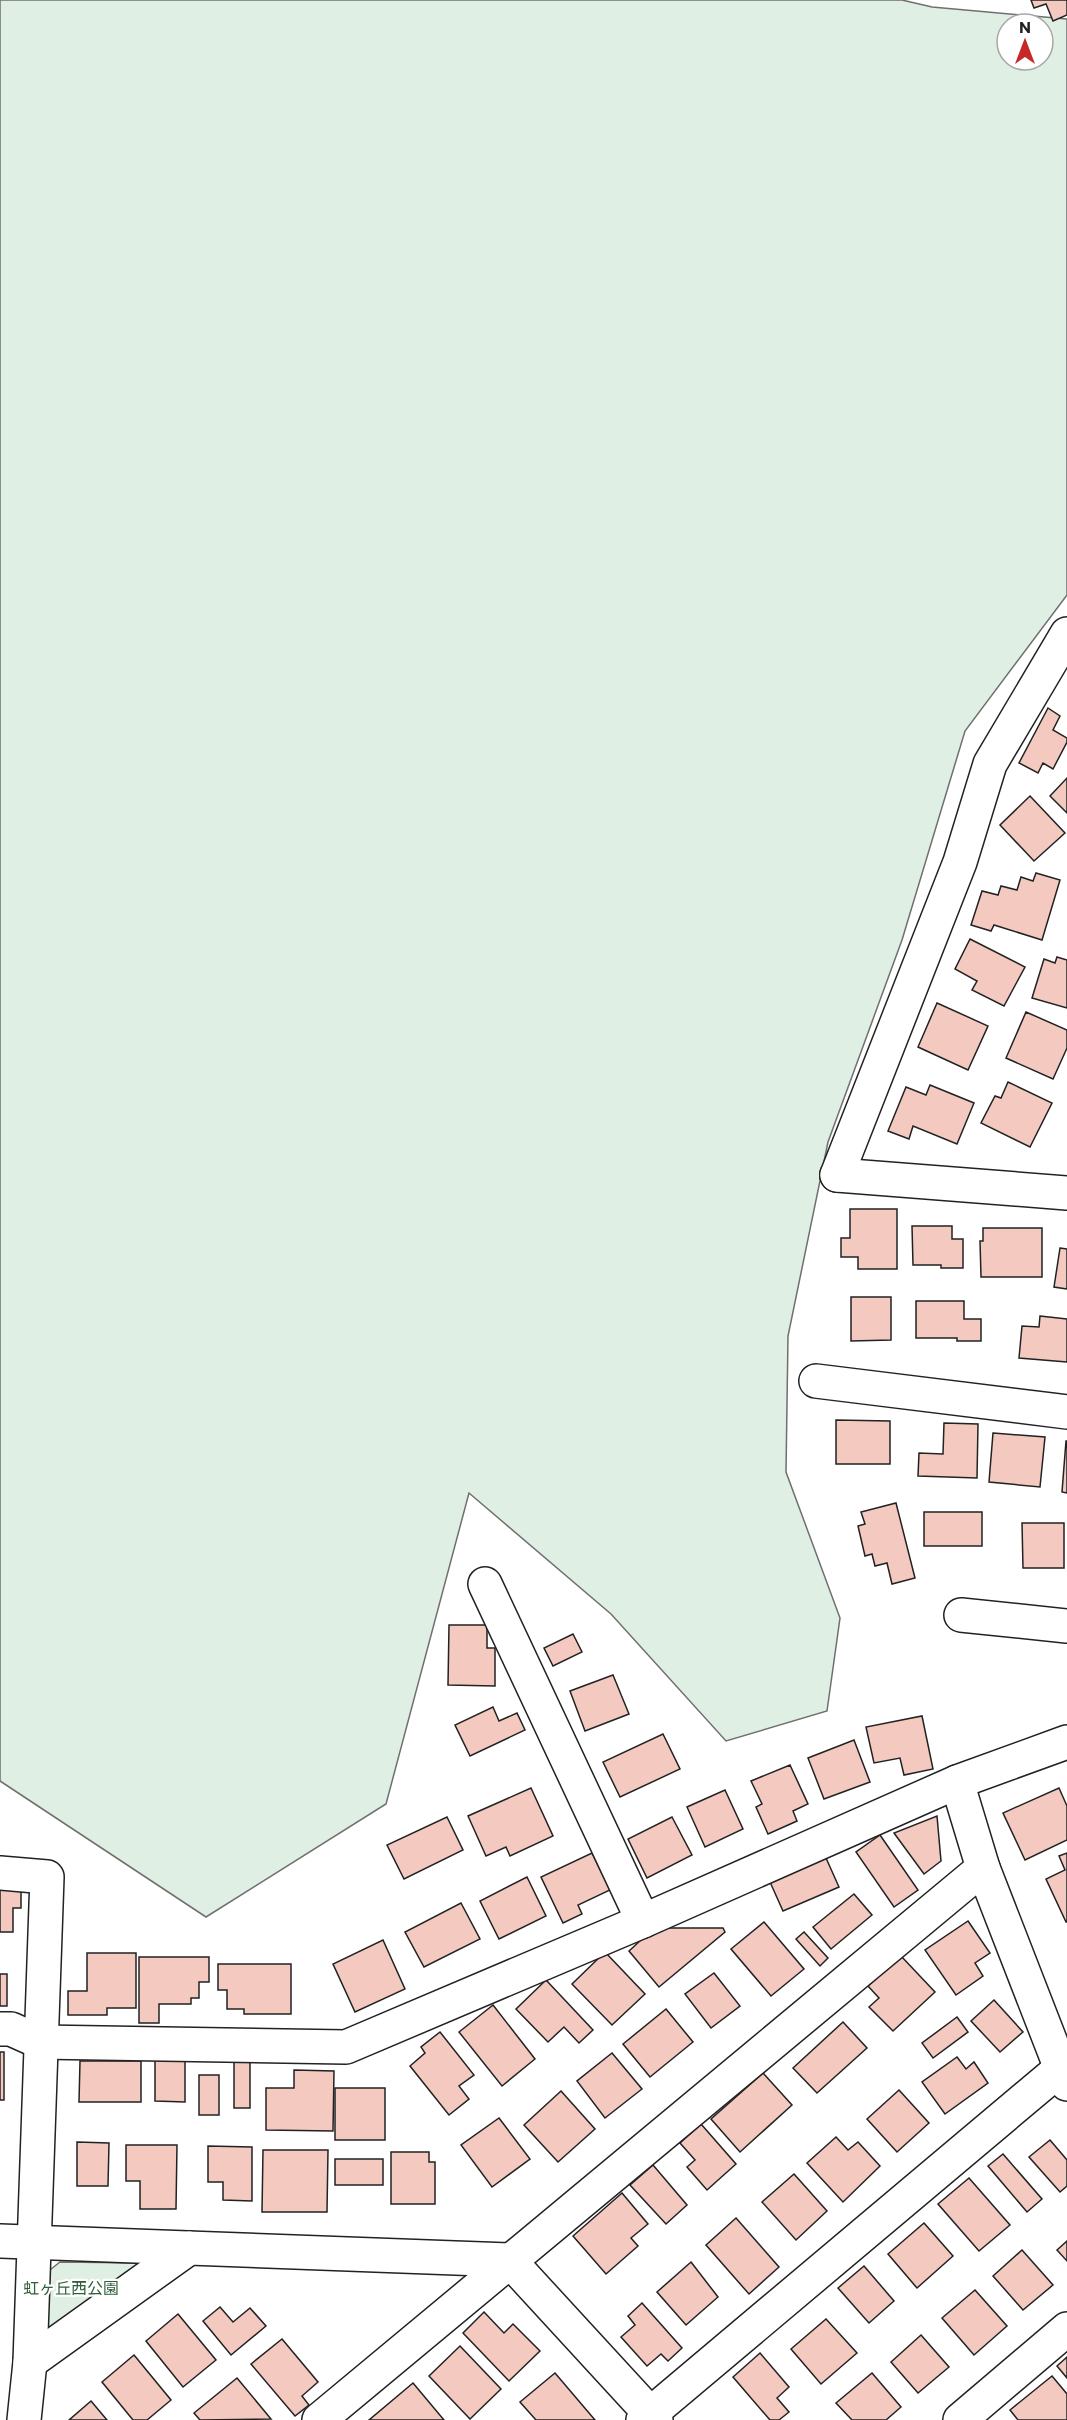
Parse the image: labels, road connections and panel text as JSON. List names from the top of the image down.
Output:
{
  "parks": ["虹ヶ丘西公園"],
  "north": "top"
}
